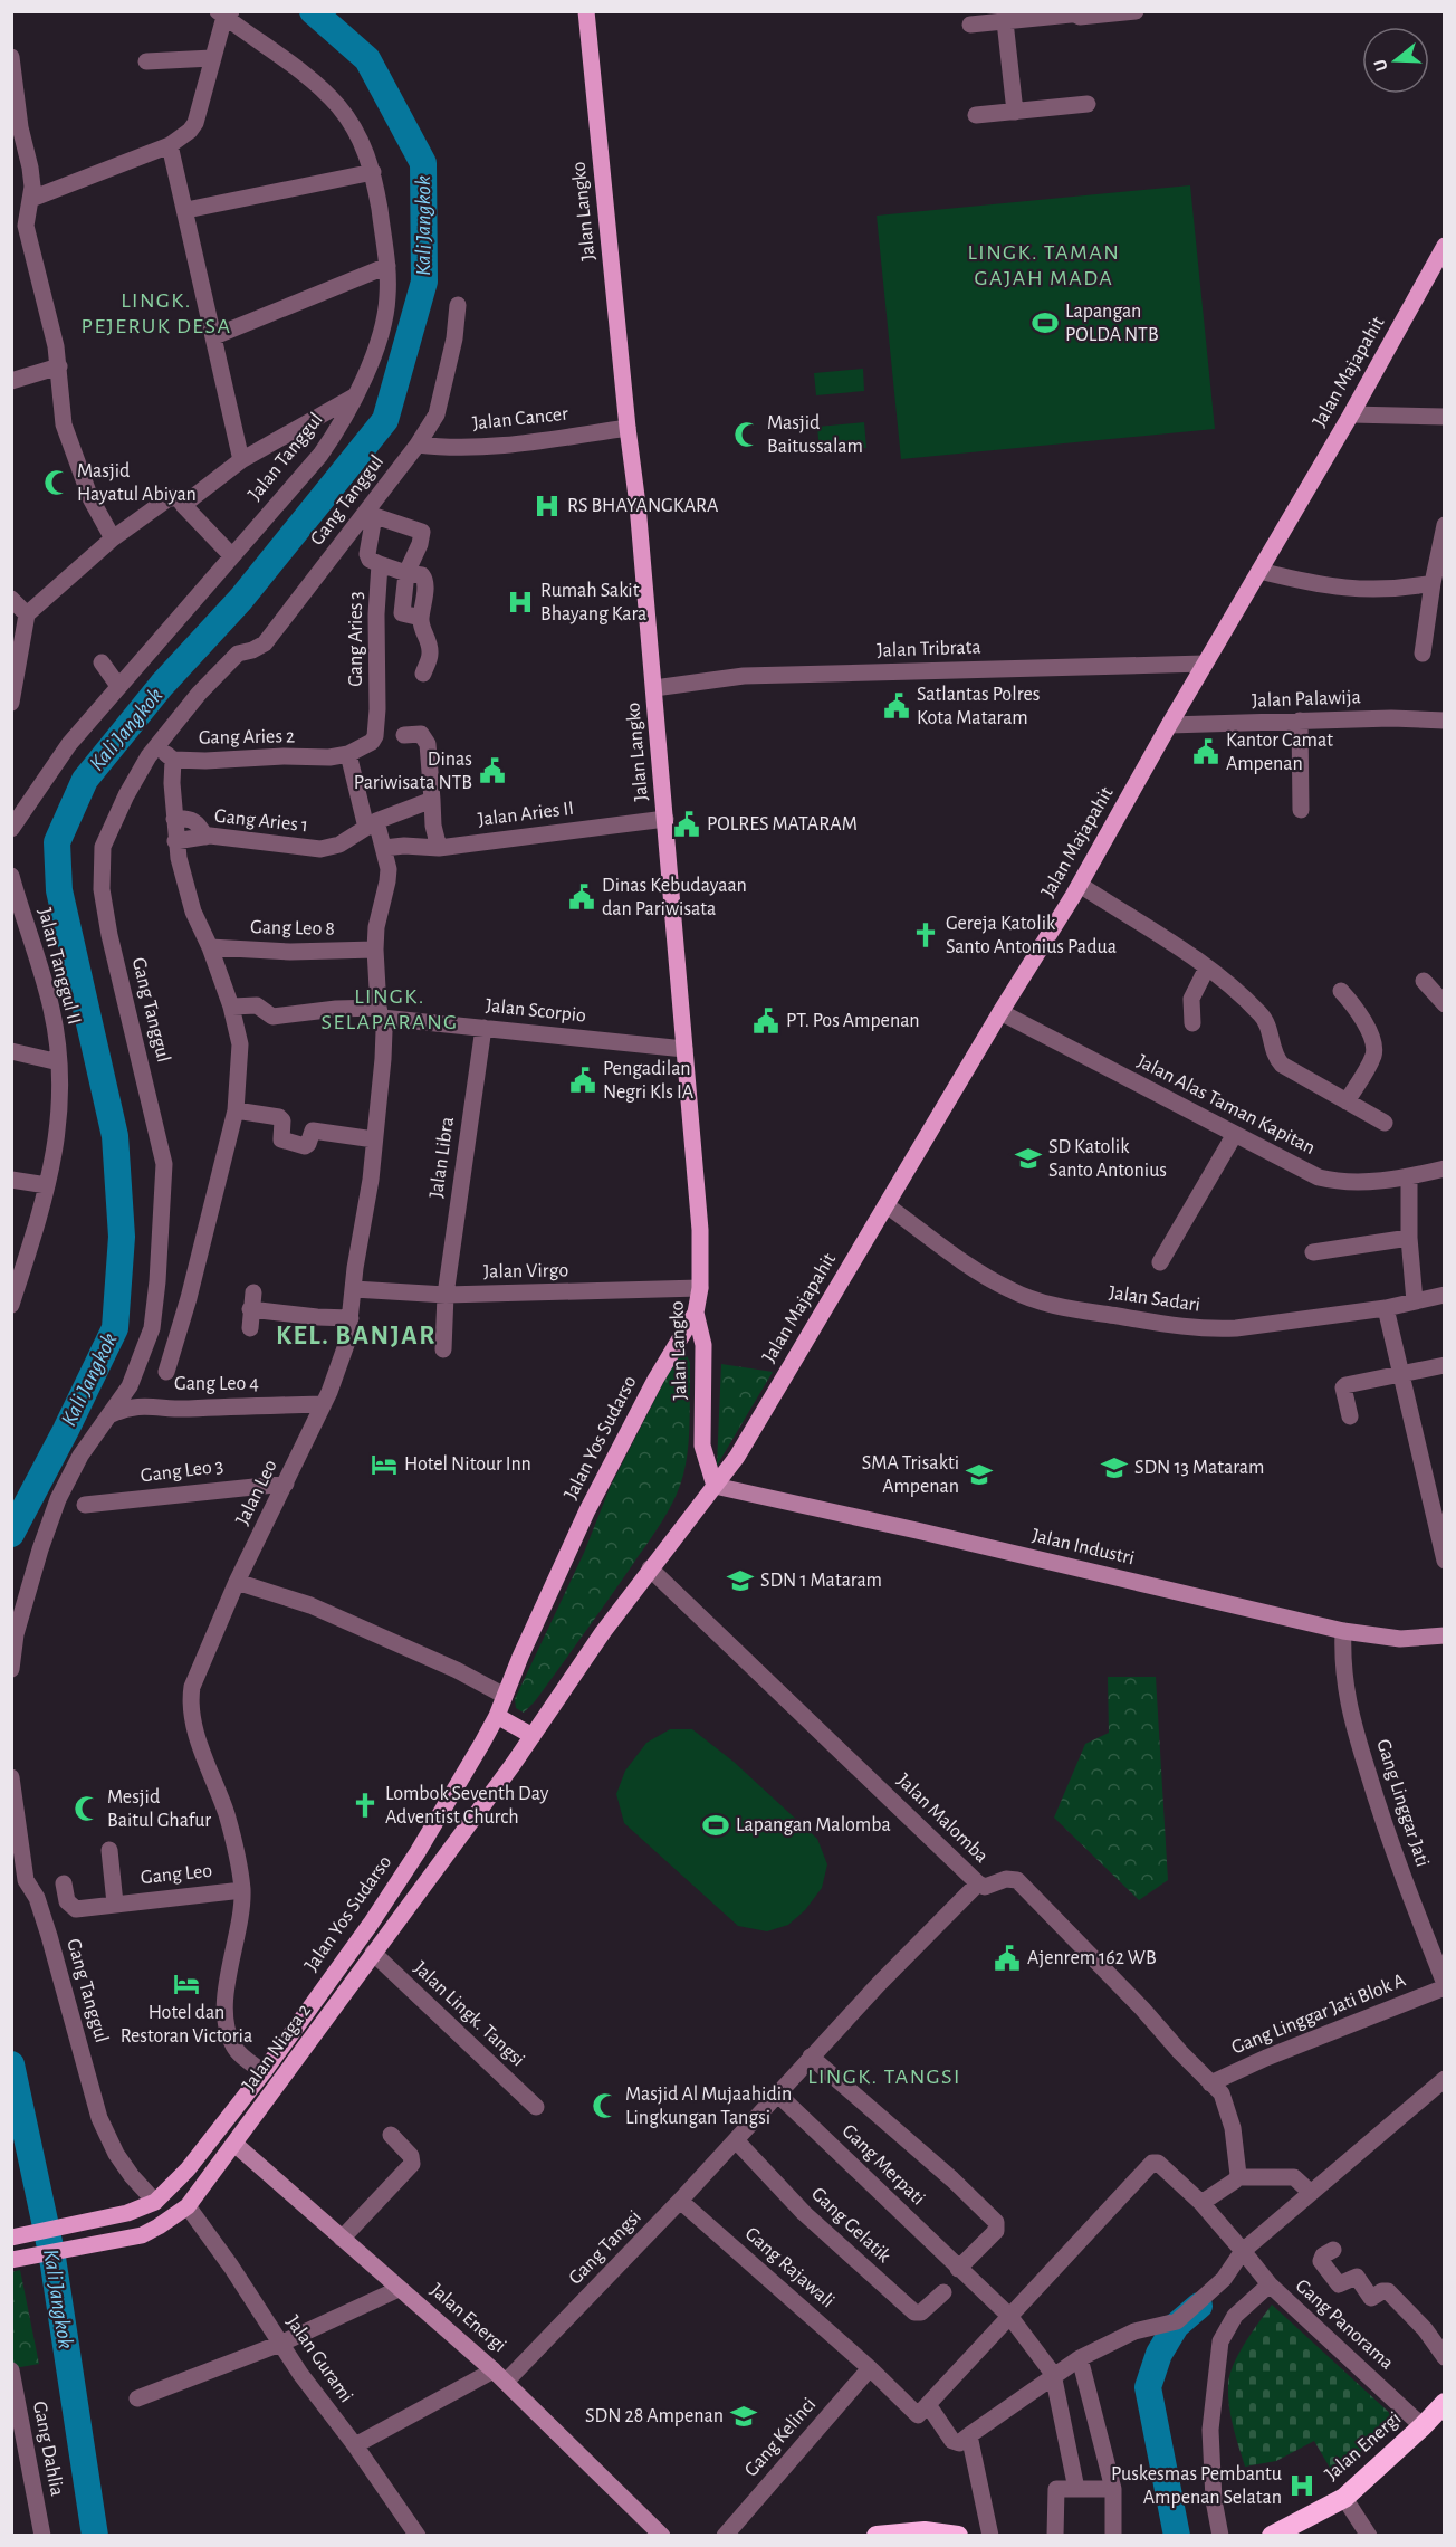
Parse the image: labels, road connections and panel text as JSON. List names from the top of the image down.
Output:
{
  "streets": {
    "highway": ["Jalan Energi"],
    "main road": [
      "Jalan Langko",
      "Jalan Majapahit",
      "Jalan Yos Sudarso",
      "Jalan Niaga 2"
    ],
    "street": [
      "Jalan Cancer",
      "Jalan Tanggul",
      "Gang Tanggul",
      "Gang Aries 3",
      "Jalan Tribrata",
      "Jalan Palawija",
      "Gang Aries 2",
      "Jalan Aries II",
      "Gang Aries 1",
      "Gang Leo 8",
      "Jalan Tanggul II",
      "Jalan Scorpio",
      "Jalan Alas Taman Kapitan",
      "Jalan Libra",
      "Jalan Virgo",
      "Jalan Sadari",
      "Gang Leo 4",
      "Gang Leo 3",
      "Jalan Leo",
      "Jalan Industri",
      "Gang Linggar Jati",
      "Jalan Malomba",
      "Gang Leo",
      "Jalan Lingk. Tangsi",
      "Gang Linggar Jati Blok A",
      "Gang Merpati",
      "Gang Gelatik",
      "Gang Tangsi",
      "Gang Rajawali",
      "Gang Panorama",
      "Jalan Gurami",
      "Gang Kelinci",
      "Gang Dahlia"
    ]
  },
  "crossings": [
    ["Jalan Langko", "Jalan Majapahit"],
    ["Jalan Langko", "Jalan Cancer"],
    ["Jalan Langko", "Jalan Tribrata"],
    ["Jalan Langko", "Jalan Aries II"],
    ["Jalan Langko", "Jalan Scorpio"],
    ["Jalan Langko", "Jalan Virgo"],
    ["Jalan Langko", "Jalan Yos Sudarso"],
    ["Jalan Langko", "Jalan Industri"],
    ["Jalan Majapahit", "Jalan Tribrata"],
    ["Jalan Majapahit", "Jalan Palawija"],
    ["Jalan Majapahit", "Jalan Alas Taman Kapitan"],
    ["Jalan Majapahit", "Jalan Sadari"],
    ["Jalan Majapahit", "Jalan Industri"],
    ["Jalan Cancer", "Gang Tanggul"],
    ["Gang Tanggul", "Gang Aries 3"],
    ["Gang Tanggul", "Gang Aries 2"],
    ["Gang Tanggul", "Gang Leo 4"],
    ["Gang Tanggul", "Jalan Yos Sudarso"],
    ["Gang Aries 3", "Gang Aries 2"],
    ["Gang Aries 3", "Jalan Leo"],
    ["Gang Aries 2", "Jalan Leo"],
    ["Jalan Aries II", "Jalan Leo"],
    ["Gang Aries 1", "Jalan Leo"],
    ["Gang Leo 8", "Jalan Leo"],
    ["Jalan Scorpio", "Jalan Libra"],
    ["Jalan Scorpio", "Jalan Leo"],
    ["Jalan Libra", "Jalan Virgo"],
    ["Jalan Virgo", "Jalan Leo"],
    ["Gang Leo 4", "Jalan Leo"],
    ["Jalan Yos Sudarso", "Jalan Leo"],
    ["Gang Leo 3", "Jalan Leo"],
    ["Jalan Leo", "Gang Leo"],
    ["Jalan Industri", "Gang Linggar Jati"],
    ["Gang Linggar Jati", "Gang Linggar Jati Blok A"],
    ["Jalan Malomba", "Gang Merpati"],
    ["Jalan Malomba", "Gang Gelatik"],
    ["Jalan Malomba", "Gang Tangsi"],
    ["Jalan Lingk. Tangsi", "Jalan Niaga 2"],
    ["Jalan Niaga 2", "Jalan Energi"],
    ["Jalan Niaga 2", "Jalan Gurami"],
    ["Gang Merpati", "Gang Panorama"],
    ["Gang Gelatik", "Gang Tangsi"],
    ["Gang Tangsi", "Gang Rajawali"],
    ["Gang Tangsi", "Jalan Energi"],
    ["Gang Tangsi", "Jalan Gurami"],
    ["Gang Rajawali", "Gang Kelinci"],
    ["Jalan Energi", "Gang Panorama"]
  ],
  "districts": [
    "LINGK. TAMAN GAJAH MADA",
    "LINGK. PEJERUK DESA",
    "LINGK. SELAPARANG",
    "KEL. BANJAR",
    "LINGK. TANGSI"
  ],
  "water": ["Kali Jangkok"],
  "places": {
    "sports": ["Lapangan POLDA NTB", "Lapangan Malomba"],
    "mosque": [
      "Masjid Baitussalam",
      "Masjid Hayatul Abiyan",
      "Mesjid Baitul Ghafur",
      "Masjid Al Mujaahidin Lingkungan Tangsi"
    ],
    "hospital": ["RS BHAYANGKARA", "Rumah Sakit Bhayang Kara", "Puskesmas Pembantu Ampenan Selatan"],
    "public building": [
      "Satlantas Polres Kota Mataram",
      "Kantor Camat Ampenan",
      "Dinas Pariwisata NTB",
      "POLRES MATARAM",
      "Dinas Kebudayaan dan Pariwisata",
      "PT. Pos Ampenan",
      "Pengadilan Negri Kls IA",
      "Ajenrem 162 WB"
    ],
    "church": ["Gereja Katolik Santo Antonius Padua", "Lombok Seventh Day Adventist Church"],
    "school or university": [
      "SD Katolik Santo Antonius",
      "SDN 13 Mataram",
      "SMA Trisakti Ampenan",
      "SDN 1 Mataram",
      "SDN 28 Ampenan"
    ],
    "hotel": ["Hotel Nitour Inn", "Hotel dan Restoran Victoria"]
  },
  "north": "left"
}
